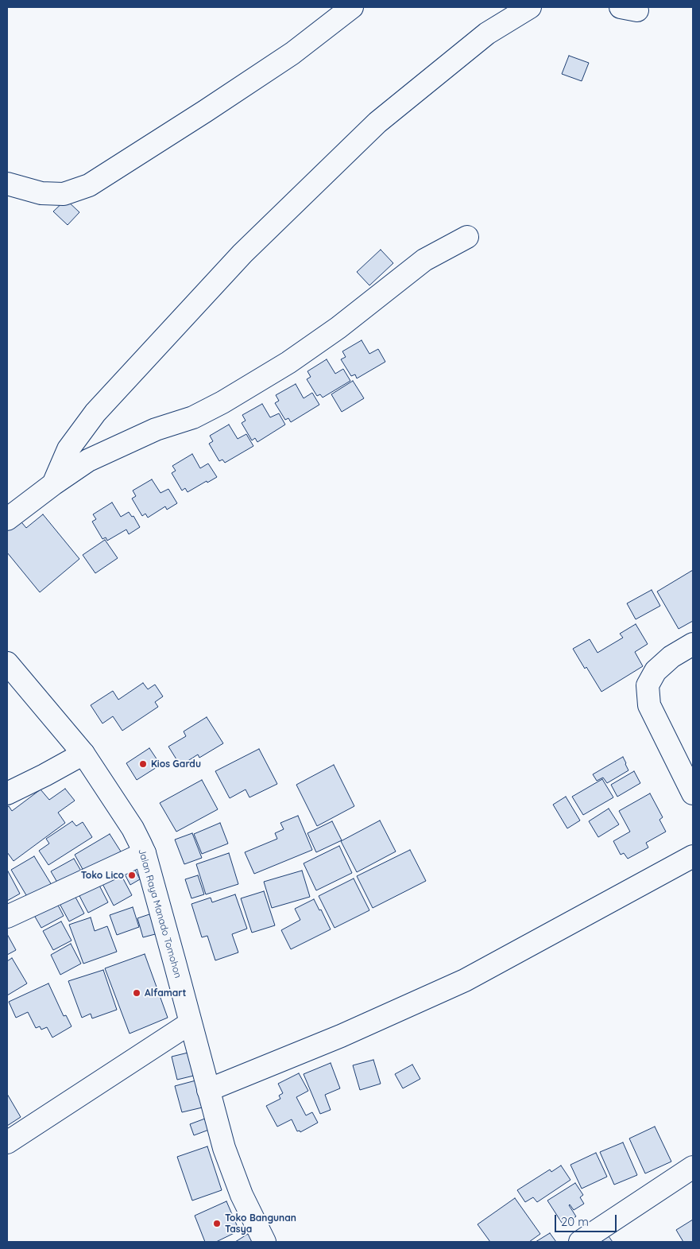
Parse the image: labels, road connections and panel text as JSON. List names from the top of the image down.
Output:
{
  "streets": {
    "main road": ["Jalan Raya Manado Tomohon"]
  },
  "places": [
    "Kios Gardu",
    "Toko Lico",
    "Alfamart",
    "Toko Bangunan Tasya"
  ],
  "scale_bar": "20 m"
}
